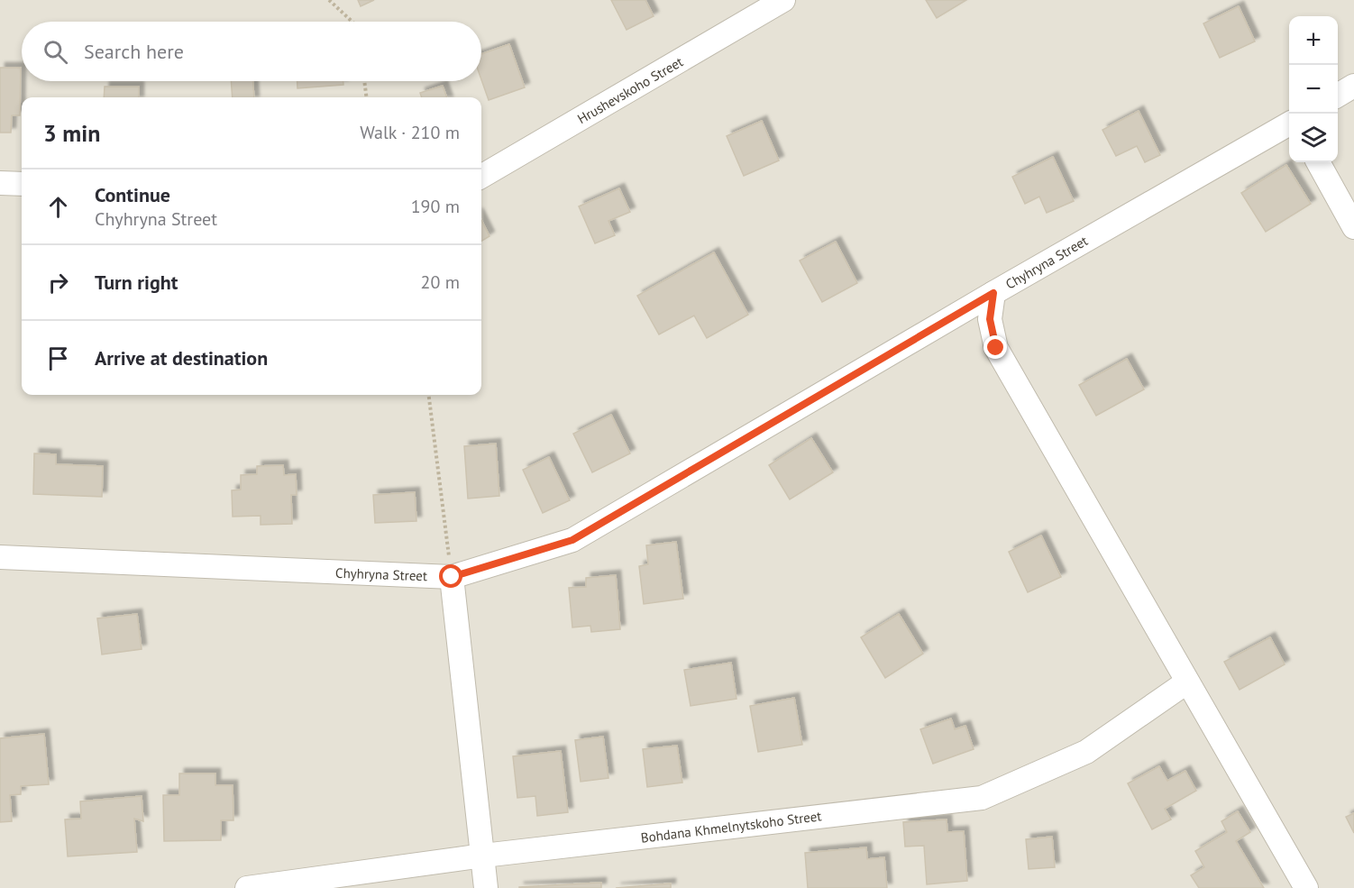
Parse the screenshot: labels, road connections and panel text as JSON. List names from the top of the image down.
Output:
{
  "streets": {
    "street": ["Hrushevskoho Street", "Chyhryna Street", "Bohdana Khmelnytskoho Street"]
  },
  "page": {
    "map_buttons": ["+", "−"],
    "search": "Search here",
    "heading": ["3 min", "Walk · 210 m"],
    "list": [
      ["Continue", "Chyhryna Street", "190 m"],
      ["Turn right", "20 m"],
      "Arrive at destination"
    ]
  }
}
